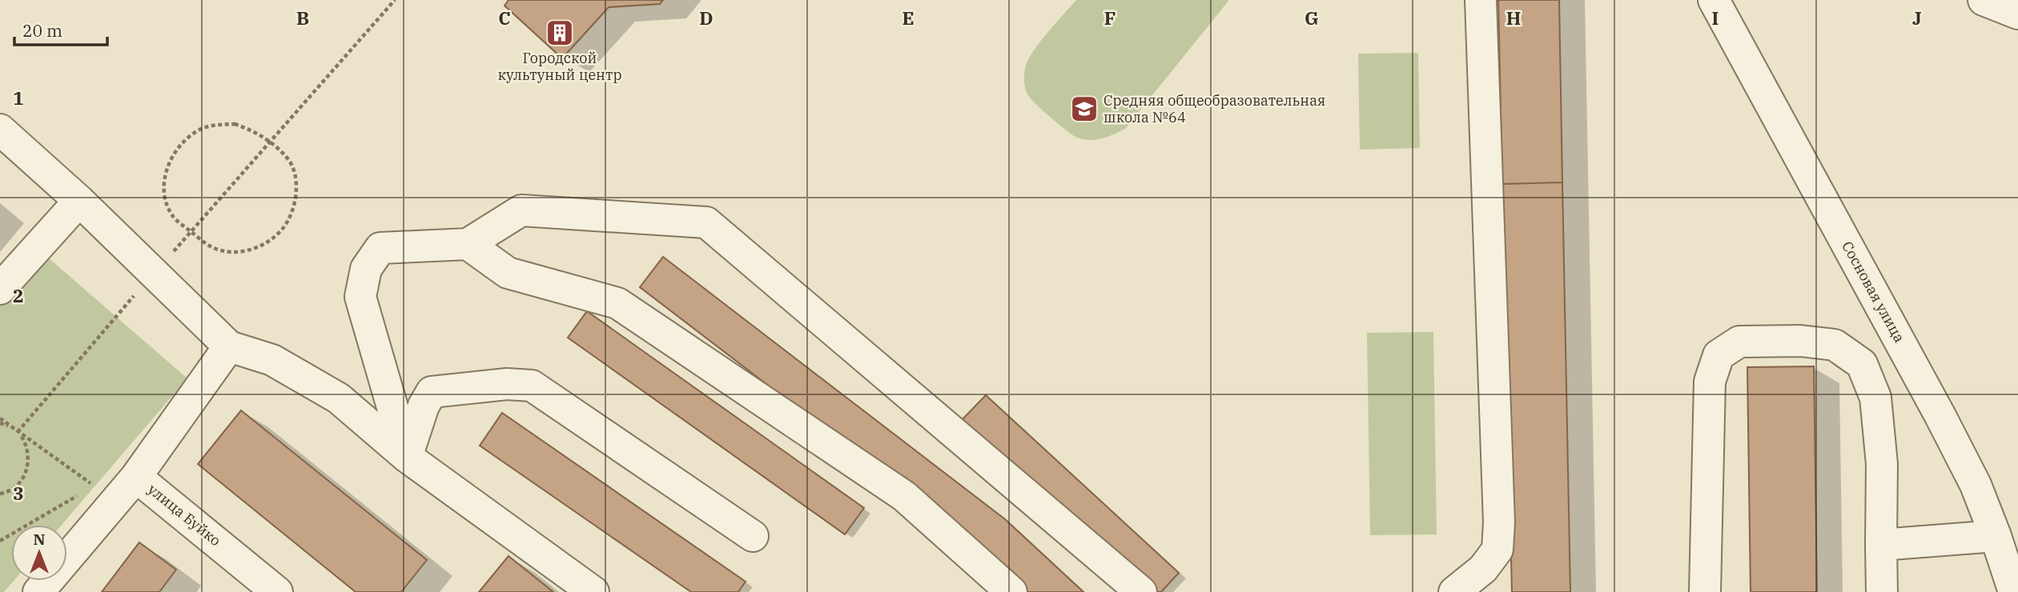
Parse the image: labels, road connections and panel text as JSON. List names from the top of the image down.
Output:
{
  "streets": {
    "street": ["Сосновая улица", "улица Буйко"]
  },
  "places": {
    "building": ["Городской культуный центр"],
    "school or university": ["Средняя общеобразовательная школа №64"]
  },
  "scale_bar": "20 m",
  "north": "top",
  "grid": {
    "columns": [
      "B",
      "C",
      "D",
      "E",
      "F",
      "G",
      "H",
      "I",
      "J"
    ],
    "rows": ["1", "2", "3"]
  }
}
